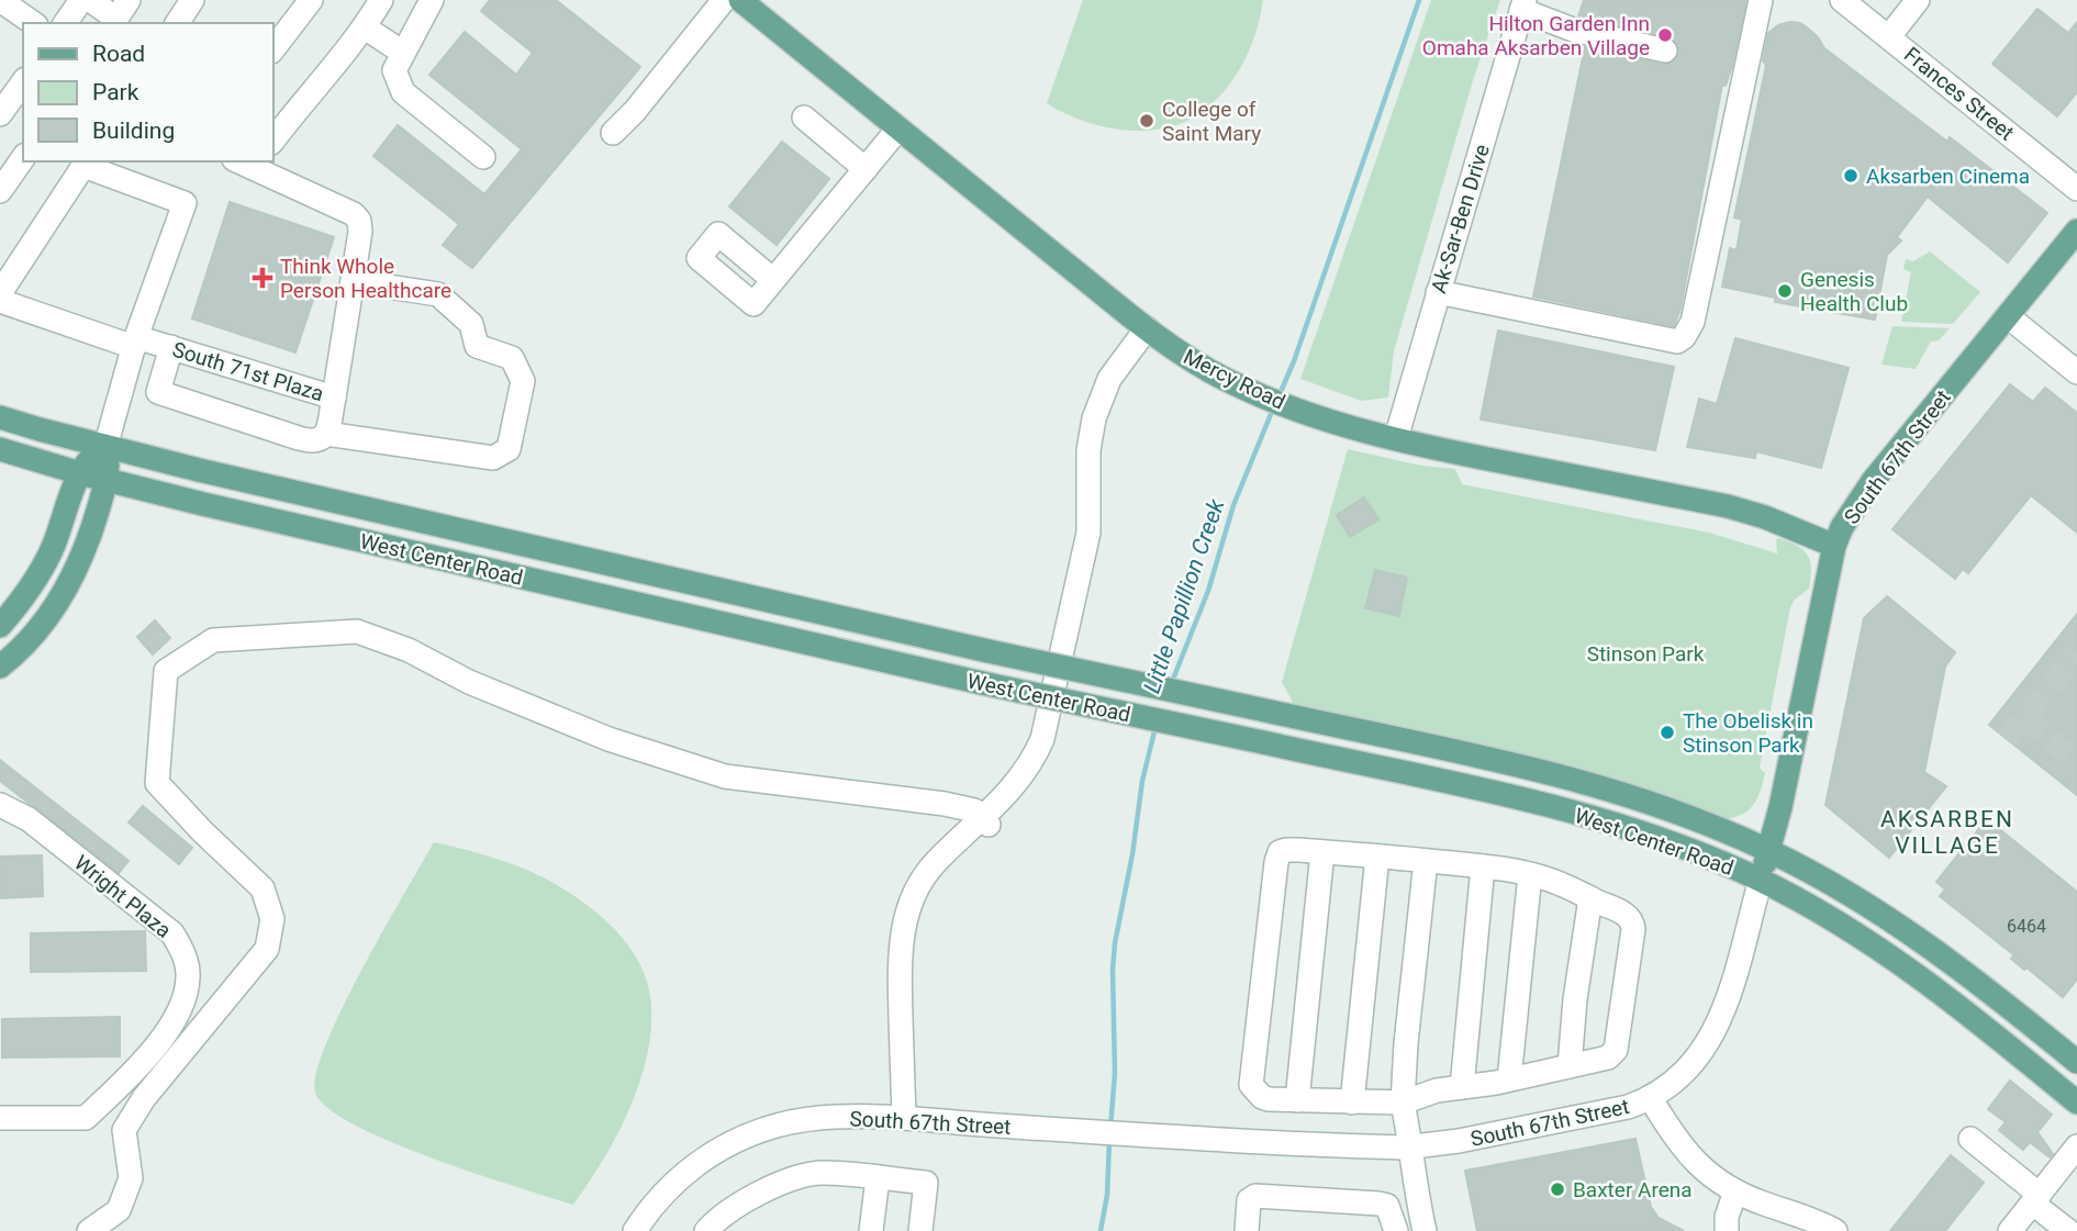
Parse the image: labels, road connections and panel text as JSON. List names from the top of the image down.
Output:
{
  "streets": {
    "main road": ["Mercy Road", "South 67th Street", "West Center Road"],
    "street": [
      "Frances Street",
      "Ak-Sar-Ben Drive",
      "South 71st Plaza",
      "Wright Plaza"
    ]
  },
  "crossings": [
    ["Ak-Sar-Ben Drive", "Mercy Road"],
    ["Mercy Road", "South 67th Street"],
    ["South 67th Street", "West Center Road"]
  ],
  "districts": ["AKSARBEN VILLAGE"],
  "water": ["Little Papillion Creek"],
  "parks": ["Stinson Park"],
  "places": {
    "other": [
      "Hilton Garden Inn Omaha Aksarben Village",
      "College of Saint Mary",
      "Aksarben Cinema",
      "Genesis Health Club",
      "The Obelisk in Stinson Park",
      "Baxter Arena"
    ],
    "health": ["Think Whole Person Healthcare"]
  },
  "house_numbers": ["6464"],
  "legend": ["Road", "Park", "Building"]
}
